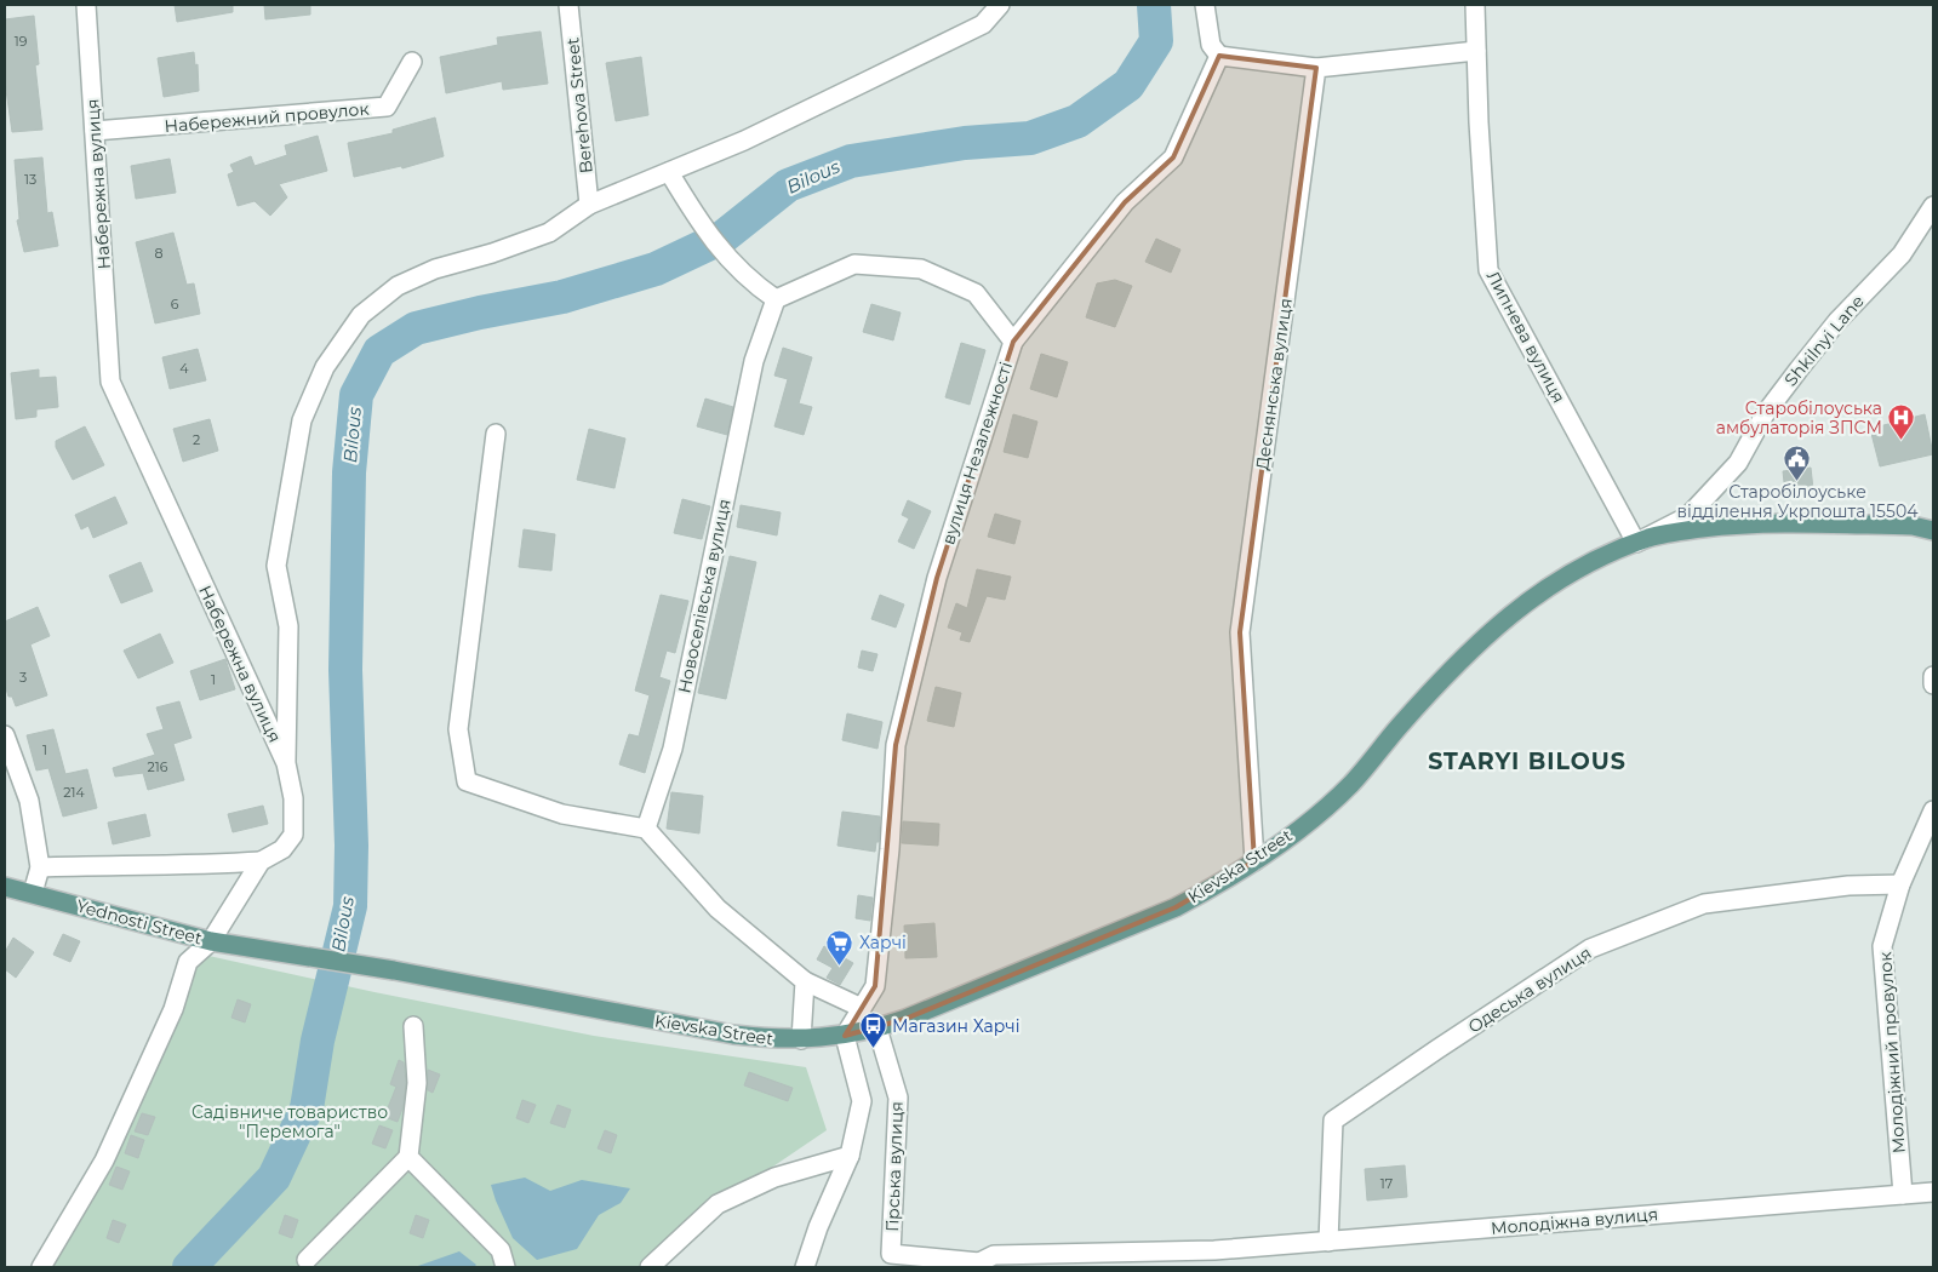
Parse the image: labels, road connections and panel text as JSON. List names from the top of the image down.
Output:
{
  "streets": {
    "main road": ["Kievska Street", "Yednosti Street"],
    "street": [
      "Berehova Street",
      "Набережний провулок",
      "Набережна вулиця",
      "Липнева вулиця",
      "Shkilnyi Lane",
      "Деснянська вулиця",
      "вулиця Незалежності",
      "Новоселівська вулиця",
      "Одеська вулиця",
      "Молодіжний провулок",
      "Гірська вулиця",
      "Молодіжна вулиця"
    ]
  },
  "crossings": [
    ["Набережний провулок", "Набережна вулиця"],
    ["Набережна вулиця", "Yednosti Street"],
    ["Липнева вулиця", "Shkilnyi Lane"],
    ["Липнева вулиця", "Kievska Street"],
    ["Shkilnyi Lane", "Kievska Street"],
    ["Деснянська вулиця", "Kievska Street"],
    ["вулиця Незалежності", "Kievska Street"],
    ["Kievska Street", "Yednosti Street"],
    ["Kievska Street", "Гірська вулиця"],
    ["Одеська вулиця", "Молодіжний провулок"],
    ["Одеська вулиця", "Молодіжна вулиця"],
    ["Молодіжний провулок", "Молодіжна вулиця"],
    ["Гірська вулиця", "Молодіжна вулиця"]
  ],
  "districts": ["STARYI BILOUS"],
  "water": ["Bilous"],
  "parks": ["Садівниче товариство \"Перемога\""],
  "places": {
    "hospital": ["Старобілоуська амбулаторія ЗПСМ"],
    "public building": ["Старобілоуське відділення Укрпошта 15504"],
    "supermarket": ["Харчі"],
    "bus stop": ["Магазин Харчі"]
  },
  "house_numbers": [
    "19",
    "13",
    "8",
    "6",
    "4",
    "2",
    "3",
    "1",
    "1",
    "216",
    "214",
    "17"
  ]
}
